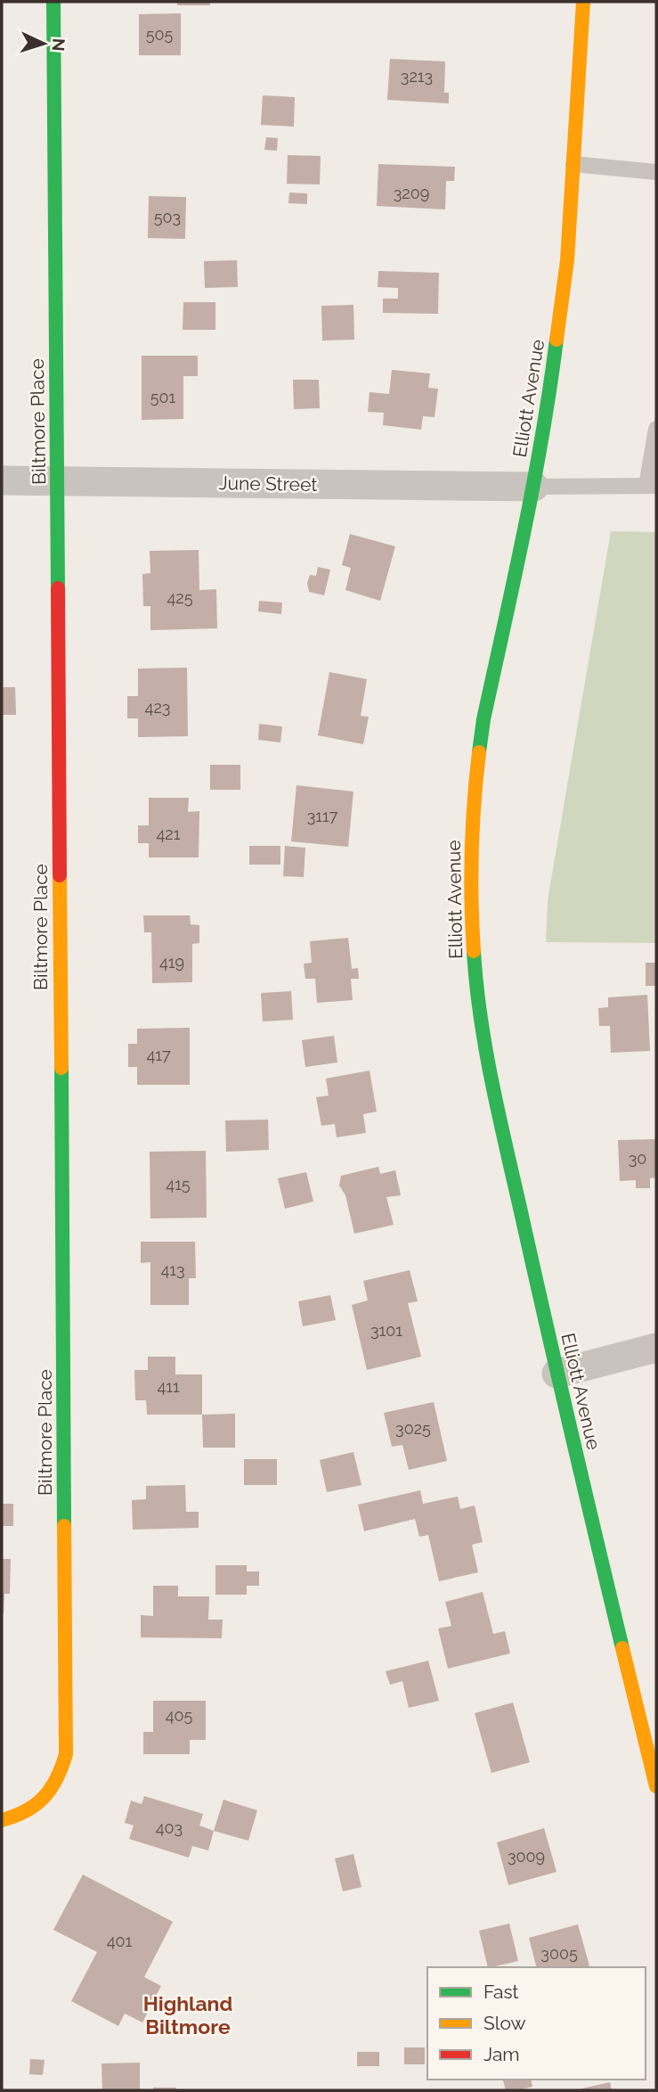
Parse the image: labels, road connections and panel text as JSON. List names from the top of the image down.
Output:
{
  "streets": {
    "street": ["Elliott Avenue", "Biltmore Place", "June Street"]
  },
  "crossings": [
    ["Elliott Avenue", "June Street"],
    ["Biltmore Place", "June Street"]
  ],
  "districts": ["Highland Biltmore"],
  "house_numbers": [
    "505",
    "3213",
    "3209",
    "503",
    "501",
    "425",
    "423",
    "3117",
    "421",
    "419",
    "417",
    "30",
    "415",
    "413",
    "3101",
    "411",
    "3025",
    "405",
    "403",
    "3009",
    "401",
    "3005"
  ],
  "legend": ["Fast", "Slow", "Jam"],
  "north": "right"
}
